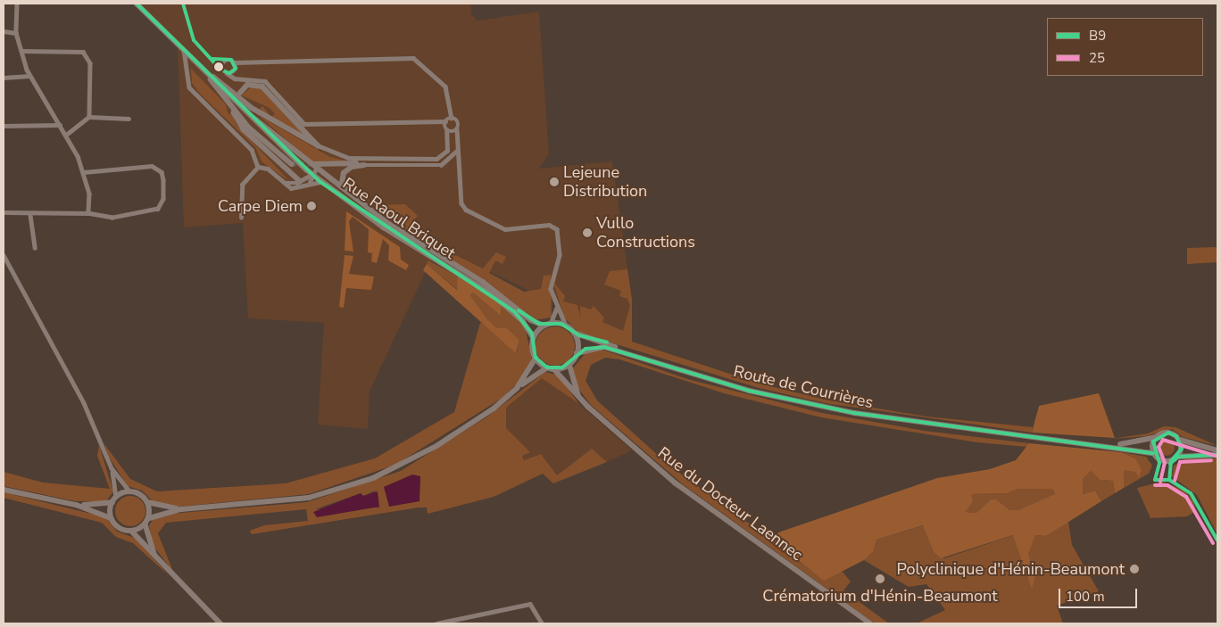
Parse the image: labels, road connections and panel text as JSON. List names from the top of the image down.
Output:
{
  "streets": {
    "main road": ["Route de Courrières"],
    "street": ["Rue Raoul Briquet", "Rue du Docteur Laennec"]
  },
  "crossings": [
    ["Rue Raoul Briquet", "Route de Courrières"],
    ["Rue Raoul Briquet", "Rue du Docteur Laennec"],
    ["Route de Courrières", "Rue du Docteur Laennec"]
  ],
  "places": [
    "Lejeune Distribution",
    "Carpe Diem",
    "Vullo Constructions",
    "Polyclinique d'Hénin-Beaumont",
    "Crématorium d'Hénin-Beaumont"
  ],
  "lines": ["transit line B9", "transit line 25"],
  "legend": ["B9", "25"],
  "scale_bar": "100 m"
}
